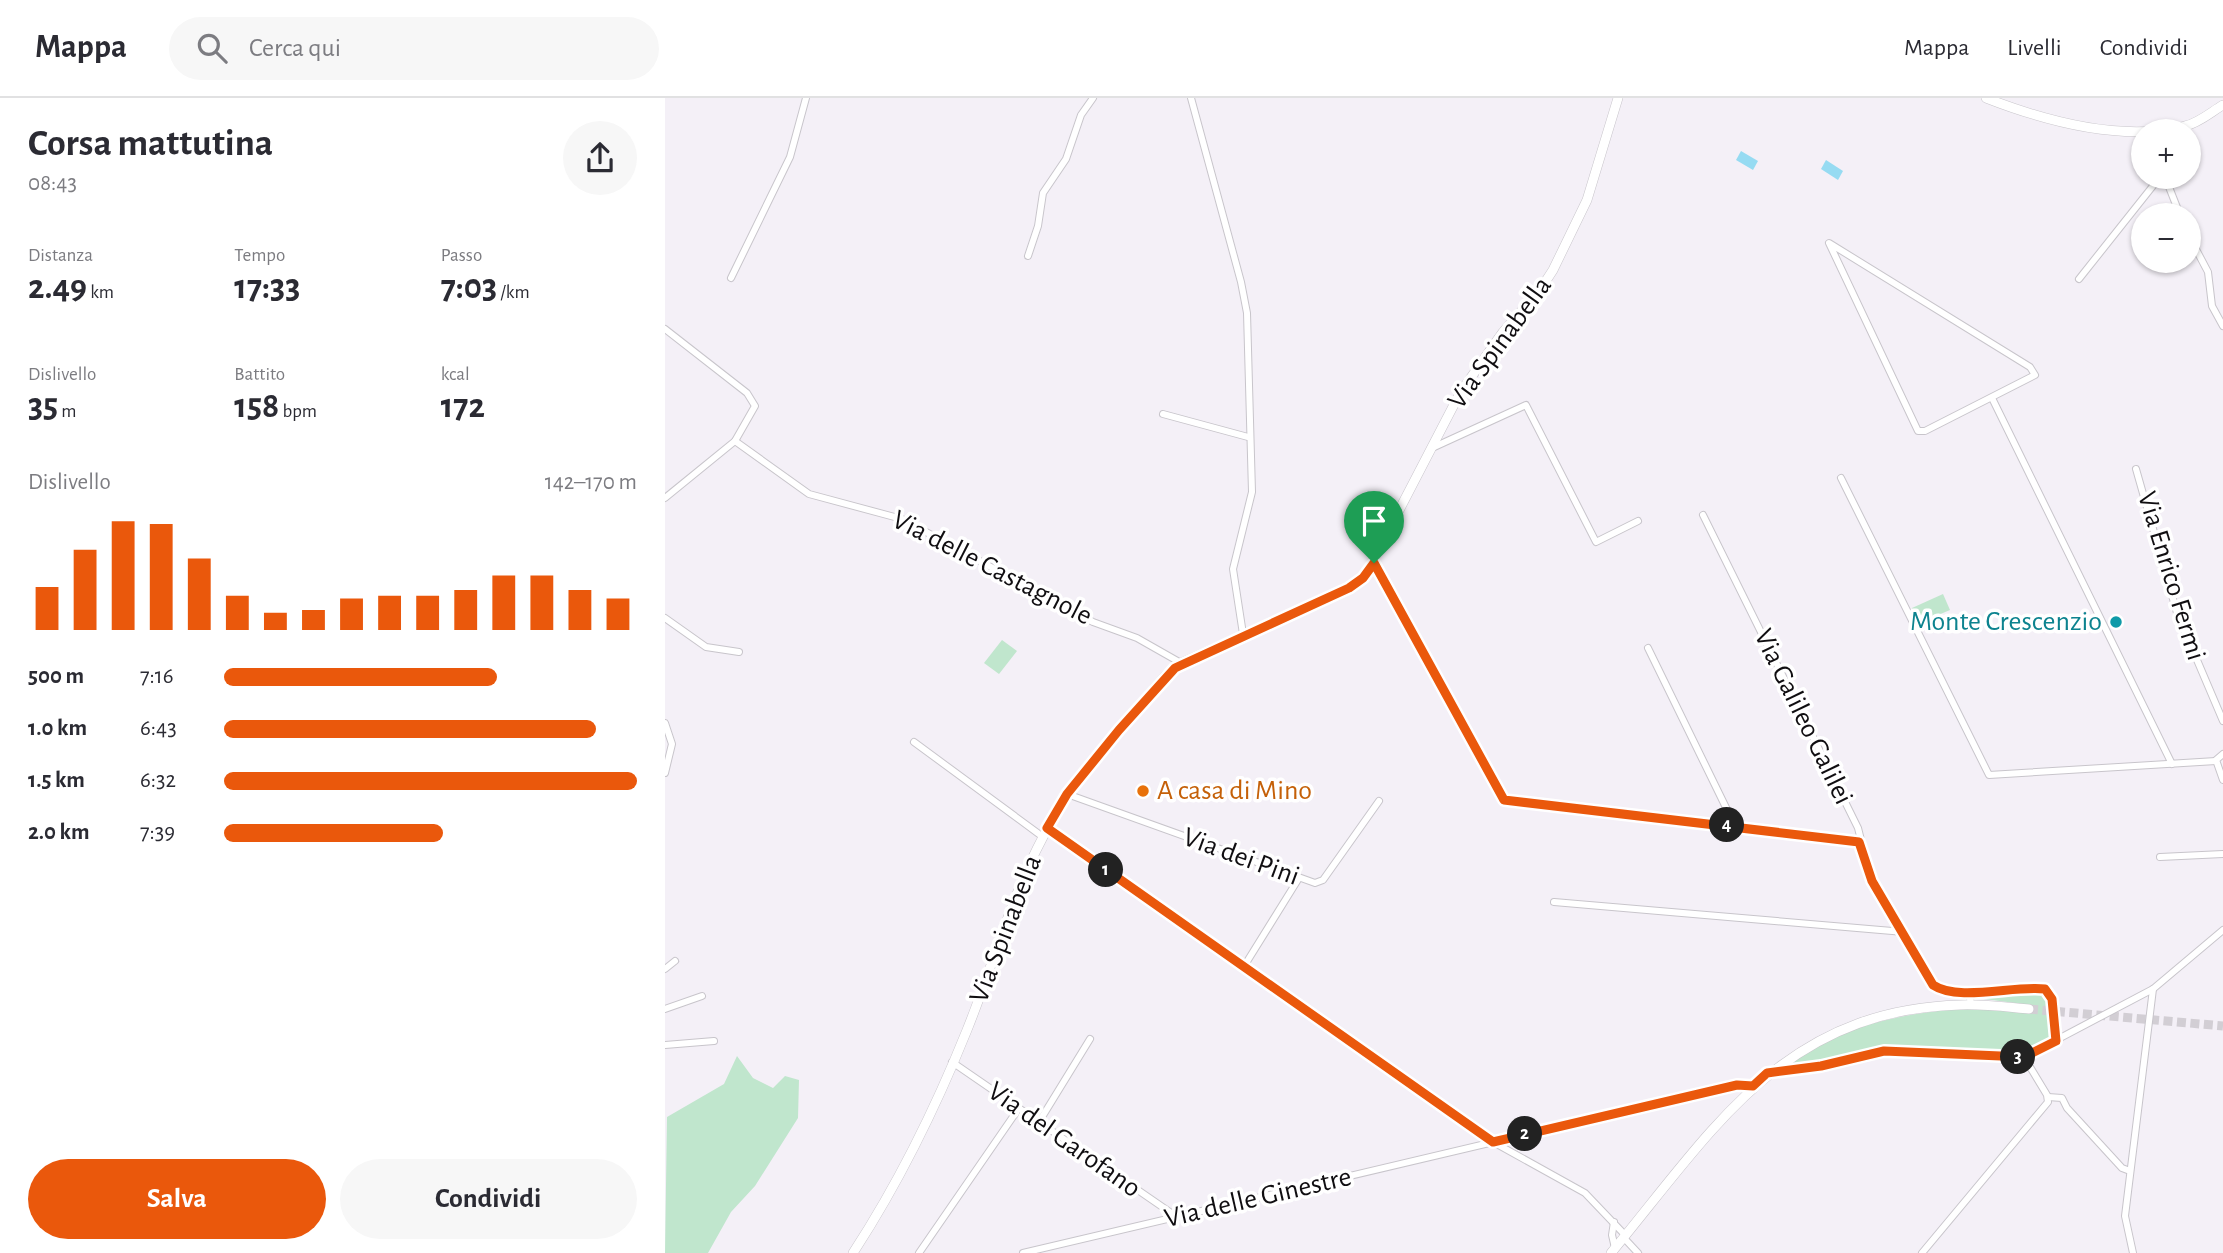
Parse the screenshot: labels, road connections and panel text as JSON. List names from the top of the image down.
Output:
{
  "streets": {
    "street": [
      "Via Spinabella",
      "Via delle Castagnole",
      "Via Enrico Fermi",
      "Via Galileo Galilei",
      "Via dei Pini",
      "Via del Garofano",
      "Via delle Ginestre"
    ]
  },
  "crossings": [
    ["Via Spinabella", "Via delle Castagnole"],
    ["Via Spinabella", "Via dei Pini"],
    ["Via Spinabella", "Via del Garofano"],
    ["Via del Garofano", "Via delle Ginestre"]
  ],
  "places": ["Monte Crescenzio", "A casa di Mino"],
  "page": {
    "header": "Mappa",
    "search": "Cerca qui",
    "nav": ["Mappa", "Livelli", "Condividi"],
    "heading": ["Corsa mattutina", "08:43"],
    "map_buttons": ["+", "−"],
    "stats": [
      ["Distanza", "2.49 km"],
      ["Tempo", "17:33"],
      ["Passo", "7:03 /km"],
      ["Dislivello", "35 m"],
      ["Battito", "158 bpm"],
      ["kcal", "172"]
    ],
    "chart": ["Dislivello", "142–170 m"],
    "list": [
      {
        "name": "500 m",
        "note": "7:16"
      },
      {
        "name": "1.0 km",
        "note": "6:43"
      },
      {
        "name": "1.5 km",
        "note": "6:32"
      },
      {
        "name": "2.0 km",
        "note": "7:39"
      }
    ],
    "pins": [
      "4",
      "1",
      "3",
      "2"
    ],
    "buttons": ["Salva", "Condividi"]
  }
}
